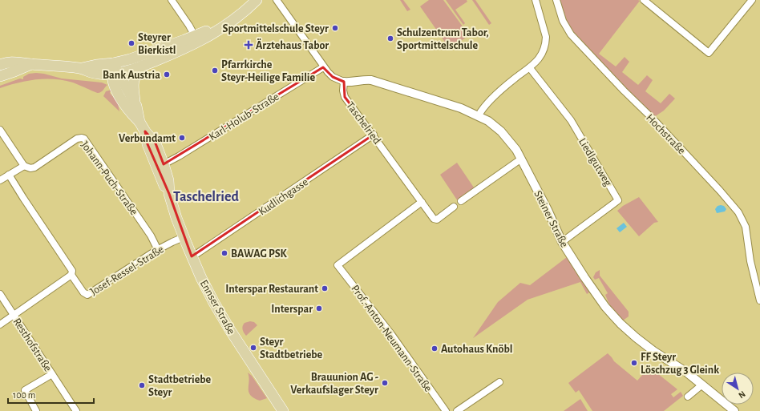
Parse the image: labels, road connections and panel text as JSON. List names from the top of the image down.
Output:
{
  "streets": {
    "main road": ["Ennser Straße"],
    "street": [
      "Karl-Holub-Straße",
      "Taschelried",
      "Hochstraße",
      "Liedlgutweg",
      "Johann-Puch-Straße",
      "Kudlichgasse",
      "Steiner Straße",
      "Josef-Ressel-Straße",
      "Prof.-Anton-Neumann-Straße",
      "Resthofstraße"
    ]
  },
  "crossings": [
    ["Karl-Holub-Straße", "Ennser Straße"],
    ["Taschelried", "Kudlichgasse"],
    ["Taschelried", "Steiner Straße"],
    ["Taschelried", "Prof.-Anton-Neumann-Straße"],
    ["Liedlgutweg", "Steiner Straße"],
    ["Johann-Puch-Straße", "Josef-Ressel-Straße"],
    ["Kudlichgasse", "Ennser Straße"],
    ["Josef-Ressel-Straße", "Ennser Straße"]
  ],
  "districts": ["Taschelried"],
  "places": {
    "other": [
      "Sportmittelschule Steyr",
      "Schulzentrum Tabor, Sportmittelschule",
      "Steyrer Bierkistl",
      "Pfarrkirche Steyr-Heilige Familie",
      "Bank Austria",
      "Verbundamt",
      "BAWAG PSK",
      "Interspar Restaurant",
      "Interspar",
      "Steyr Stadtbetriebe",
      "Autohaus Knöbl",
      "FF Steyr Löschzug 3 Gleink",
      "Brauunion AG - Verkaufslager Steyr",
      "Stadtbetriebe Steyr"
    ],
    "health": ["Ärztehaus Tabor"]
  },
  "scale_bar": "100 m",
  "north": "bottom right"
}
